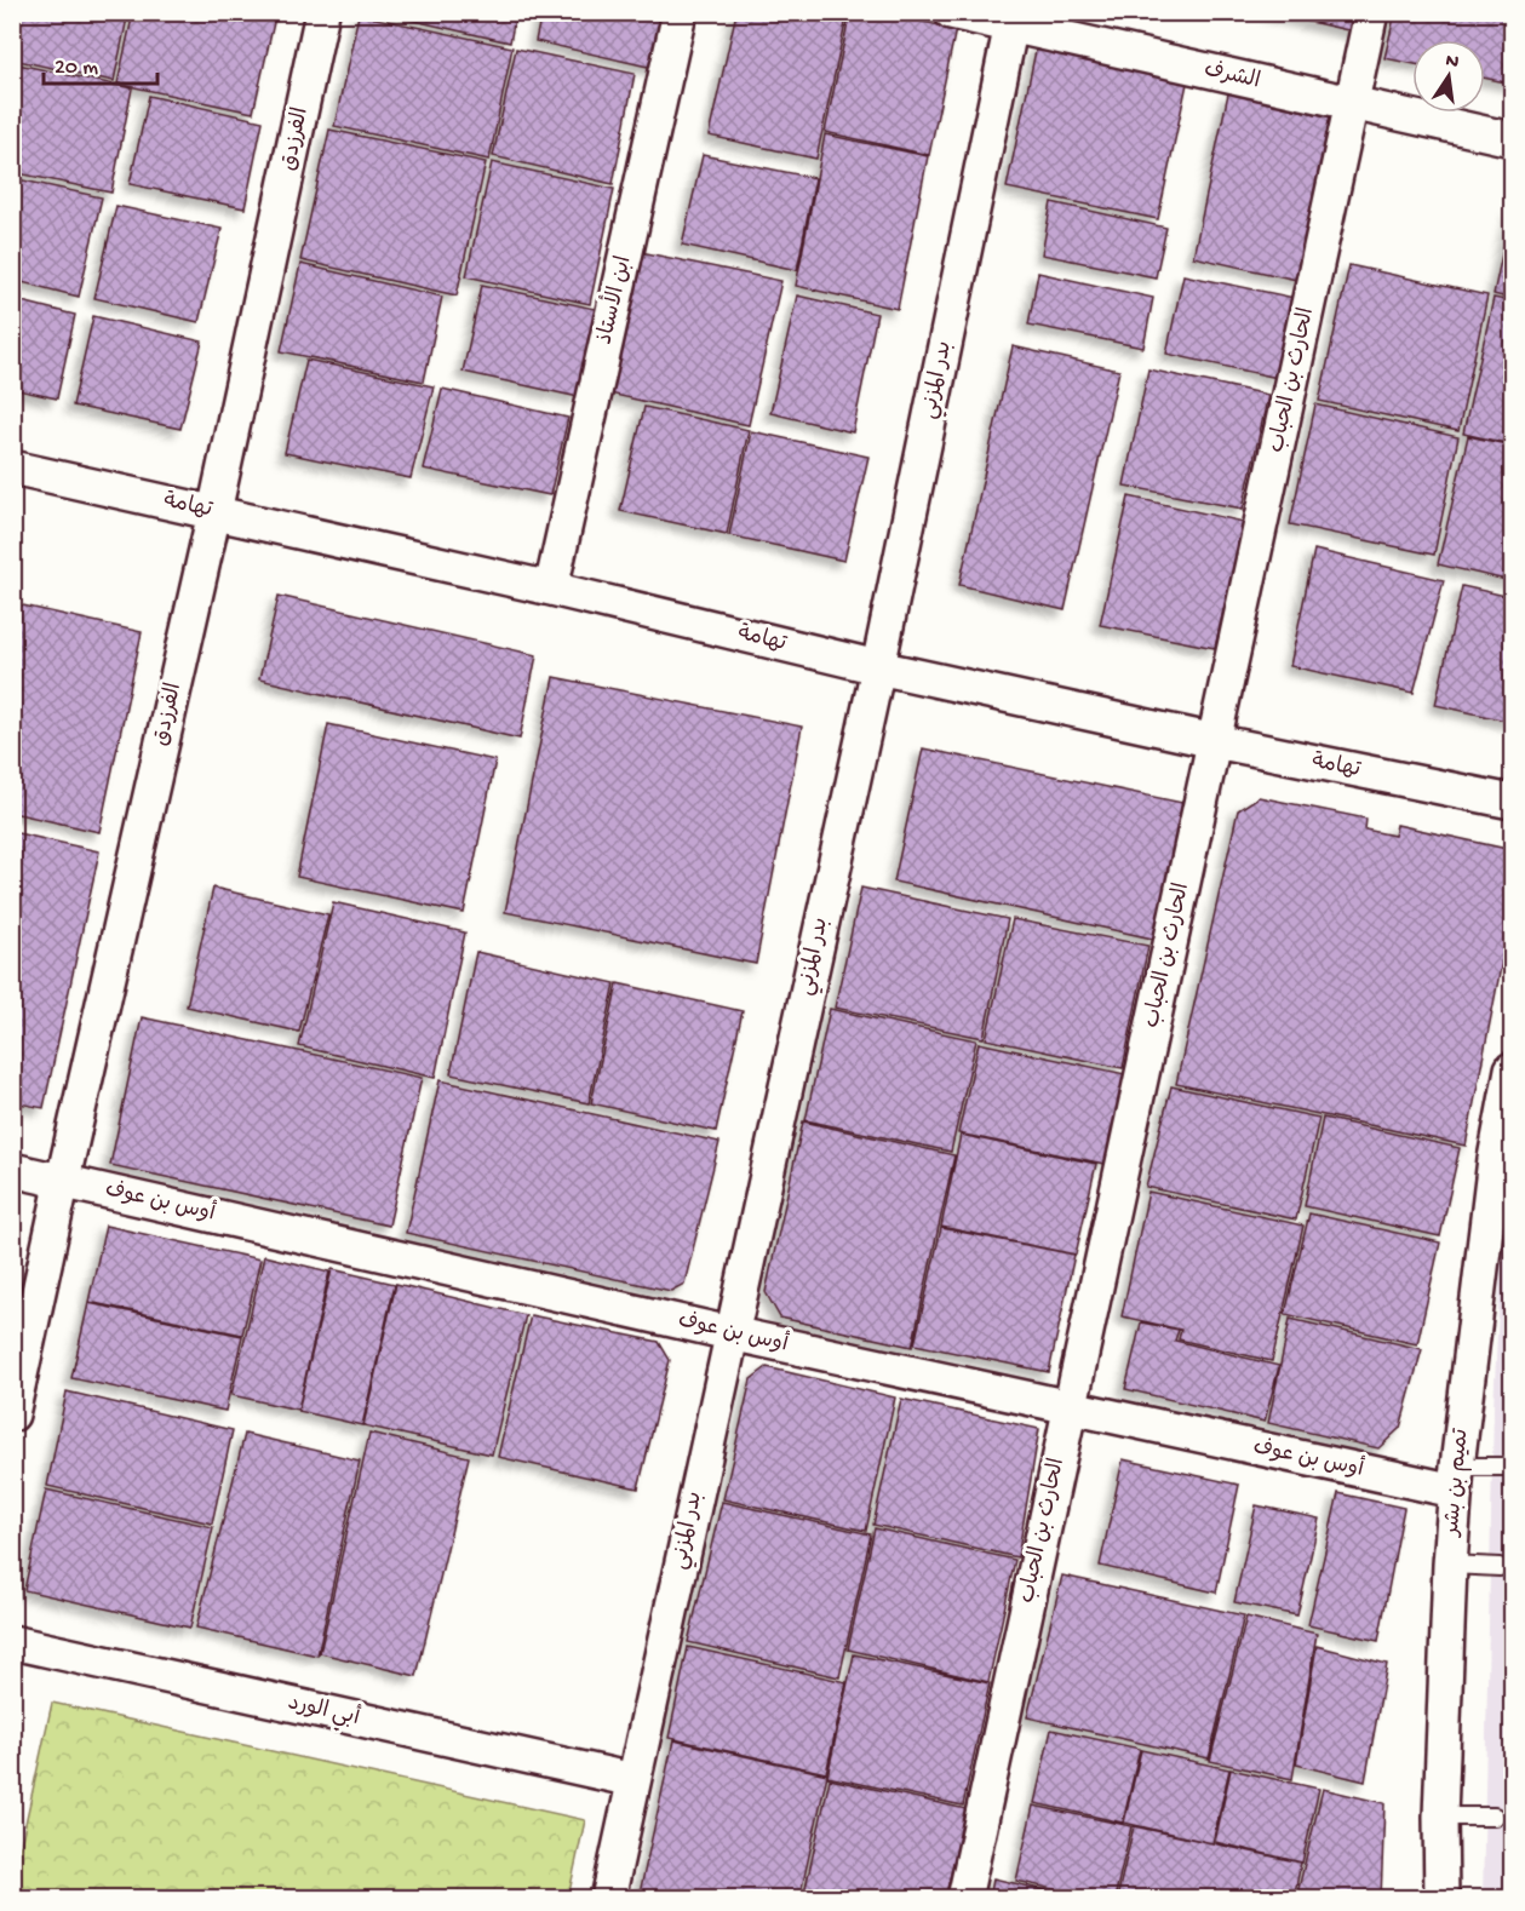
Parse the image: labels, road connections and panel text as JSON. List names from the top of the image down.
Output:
{
  "streets": {
    "street": [
      "الشرف",
      "الفرزدق",
      "ابن الأستاذ",
      "بدر المزني",
      "الحارث بن الحباب",
      "تهامة",
      "أوس بن عوف",
      "تميم بن بشر",
      "أبي الورد"
    ]
  },
  "crossings": [
    ["الشرف", "بدر المزني"],
    ["الشرف", "الحارث بن الحباب"],
    ["الفرزدق", "تهامة"],
    ["الفرزدق", "أوس بن عوف"],
    ["ابن الأستاذ", "تهامة"],
    ["بدر المزني", "تهامة"],
    ["بدر المزني", "أوس بن عوف"],
    ["بدر المزني", "أبي الورد"],
    ["الحارث بن الحباب", "تهامة"],
    ["الحارث بن الحباب", "أوس بن عوف"],
    ["أوس بن عوف", "تميم بن بشر"]
  ],
  "scale_bar": "20 m",
  "north": "top"
}
